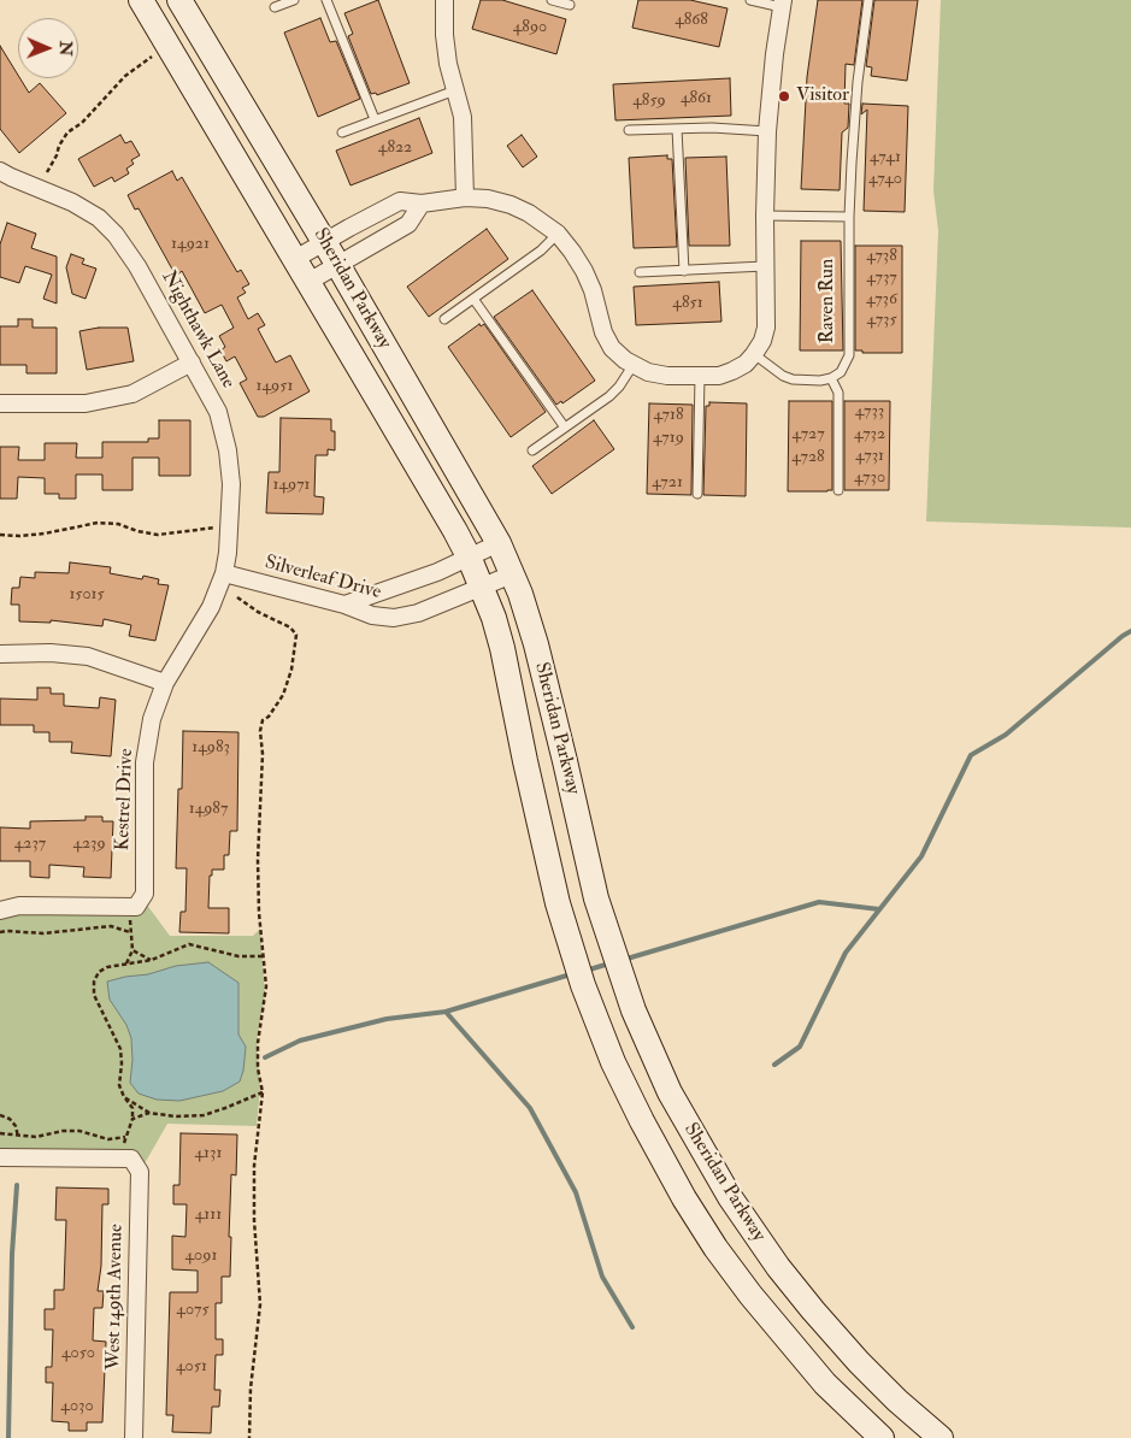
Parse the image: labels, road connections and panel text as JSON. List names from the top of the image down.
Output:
{
  "streets": {
    "main road": ["Sheridan Parkway"],
    "street": [
      "Nighthawk Lane",
      "Silverleaf Drive",
      "Kestrel Drive",
      "West 149th Avenue"
    ],
    "lane": ["Raven Run"]
  },
  "crossings": [
    ["Sheridan Parkway", "Silverleaf Drive"],
    ["Nighthawk Lane", "Silverleaf Drive"],
    ["Nighthawk Lane", "Kestrel Drive"],
    ["Silverleaf Drive", "Kestrel Drive"]
  ],
  "places": ["Visitor"],
  "house_numbers": [
    "4868",
    "4890",
    "4861",
    "4859",
    "4822",
    "4741",
    "4740",
    "14921",
    "4738",
    "4737",
    "4736",
    "4851",
    "4735",
    "14951",
    "4733",
    "4718",
    "4727",
    "4732",
    "4719",
    "4731",
    "4728",
    "4730",
    "4721",
    "14971",
    "15015",
    "14983",
    "14987",
    "4237",
    "4239",
    "4131",
    "4111",
    "4091",
    "4075",
    "4050",
    "4051",
    "4030"
  ],
  "north": "right"
}
